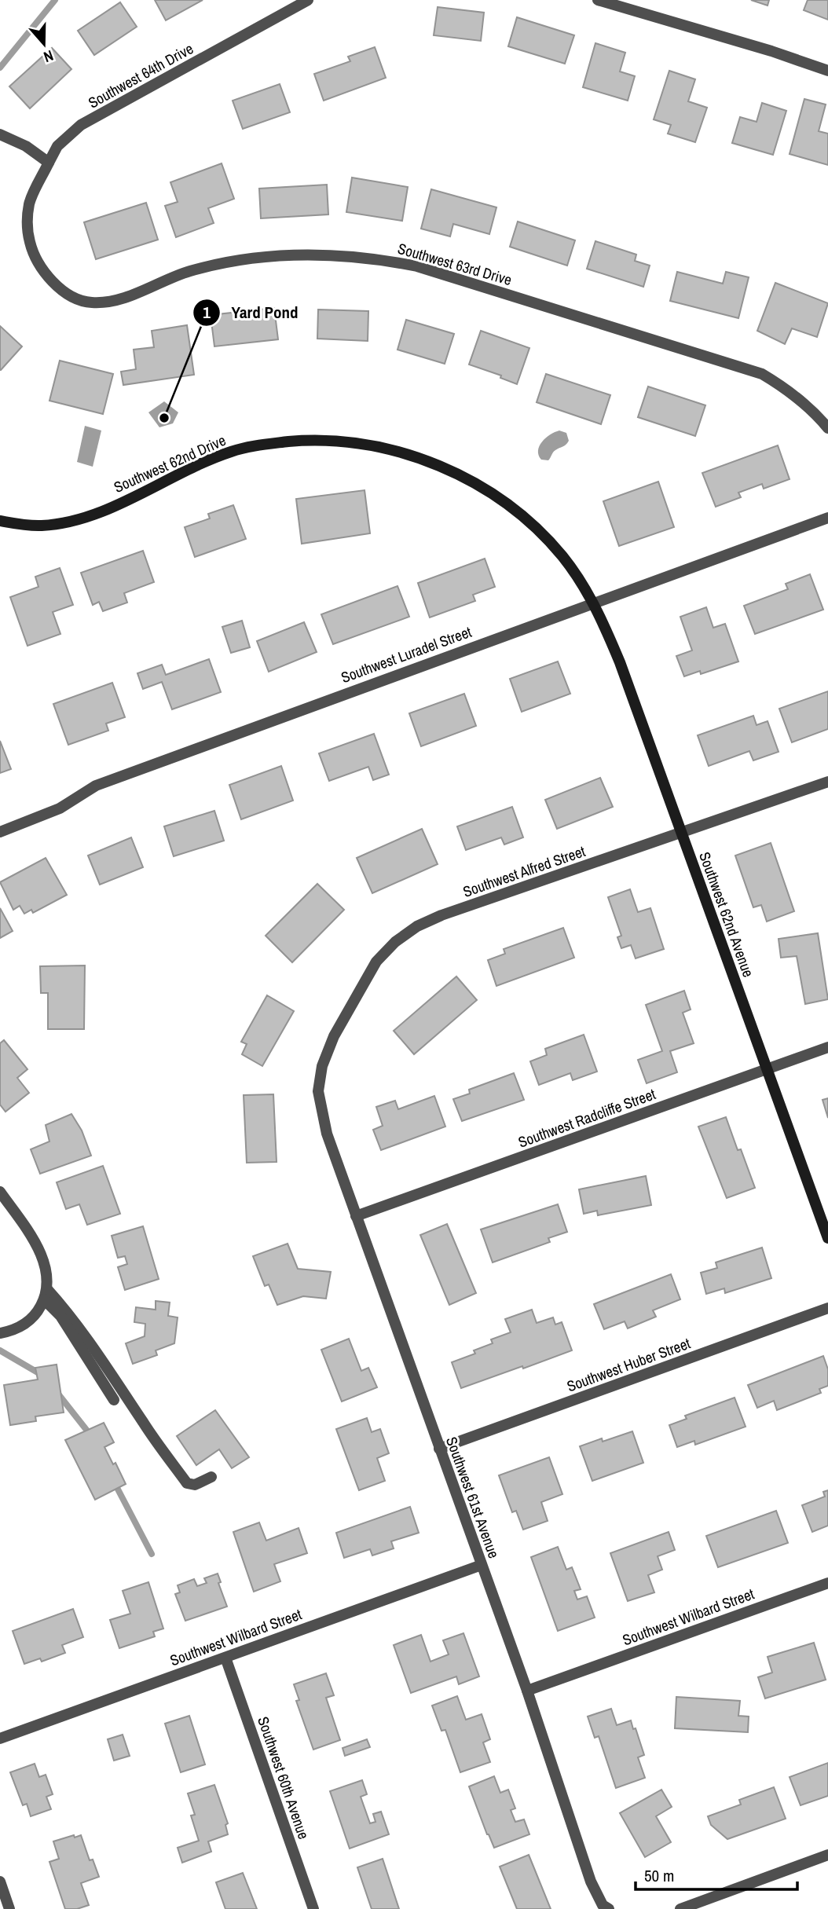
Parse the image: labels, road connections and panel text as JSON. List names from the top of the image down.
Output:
{
  "streets": {
    "street": [
      "Southwest 64th Drive",
      "Southwest 63rd Drive",
      "Southwest 62nd Drive",
      "Southwest Luradel Street",
      "Southwest Alfred Street",
      "Southwest 62nd Avenue",
      "Southwest Radcliffe Street",
      "Southwest Huber Street",
      "Southwest 61st Avenue",
      "Southwest Wilbard Street",
      "Southwest 60th Avenue"
    ]
  },
  "crossings": [
    ["Southwest 64th Drive", "Southwest 63rd Drive"],
    ["Southwest 62nd Drive", "Southwest Luradel Street"],
    ["Southwest 62nd Drive", "Southwest 62nd Avenue"],
    ["Southwest Luradel Street", "Southwest 62nd Avenue"],
    ["Southwest Alfred Street", "Southwest 62nd Avenue"],
    ["Southwest Alfred Street", "Southwest 61st Avenue"],
    ["Southwest 62nd Avenue", "Southwest Radcliffe Street"],
    ["Southwest Radcliffe Street", "Southwest 61st Avenue"],
    ["Southwest Huber Street", "Southwest 61st Avenue"],
    ["Southwest 61st Avenue", "Southwest Wilbard Street"],
    ["Southwest Wilbard Street", "Southwest 60th Avenue"]
  ],
  "places": ["Yard Pond"],
  "scale_bar": "50 m",
  "north": "bottom"
}
